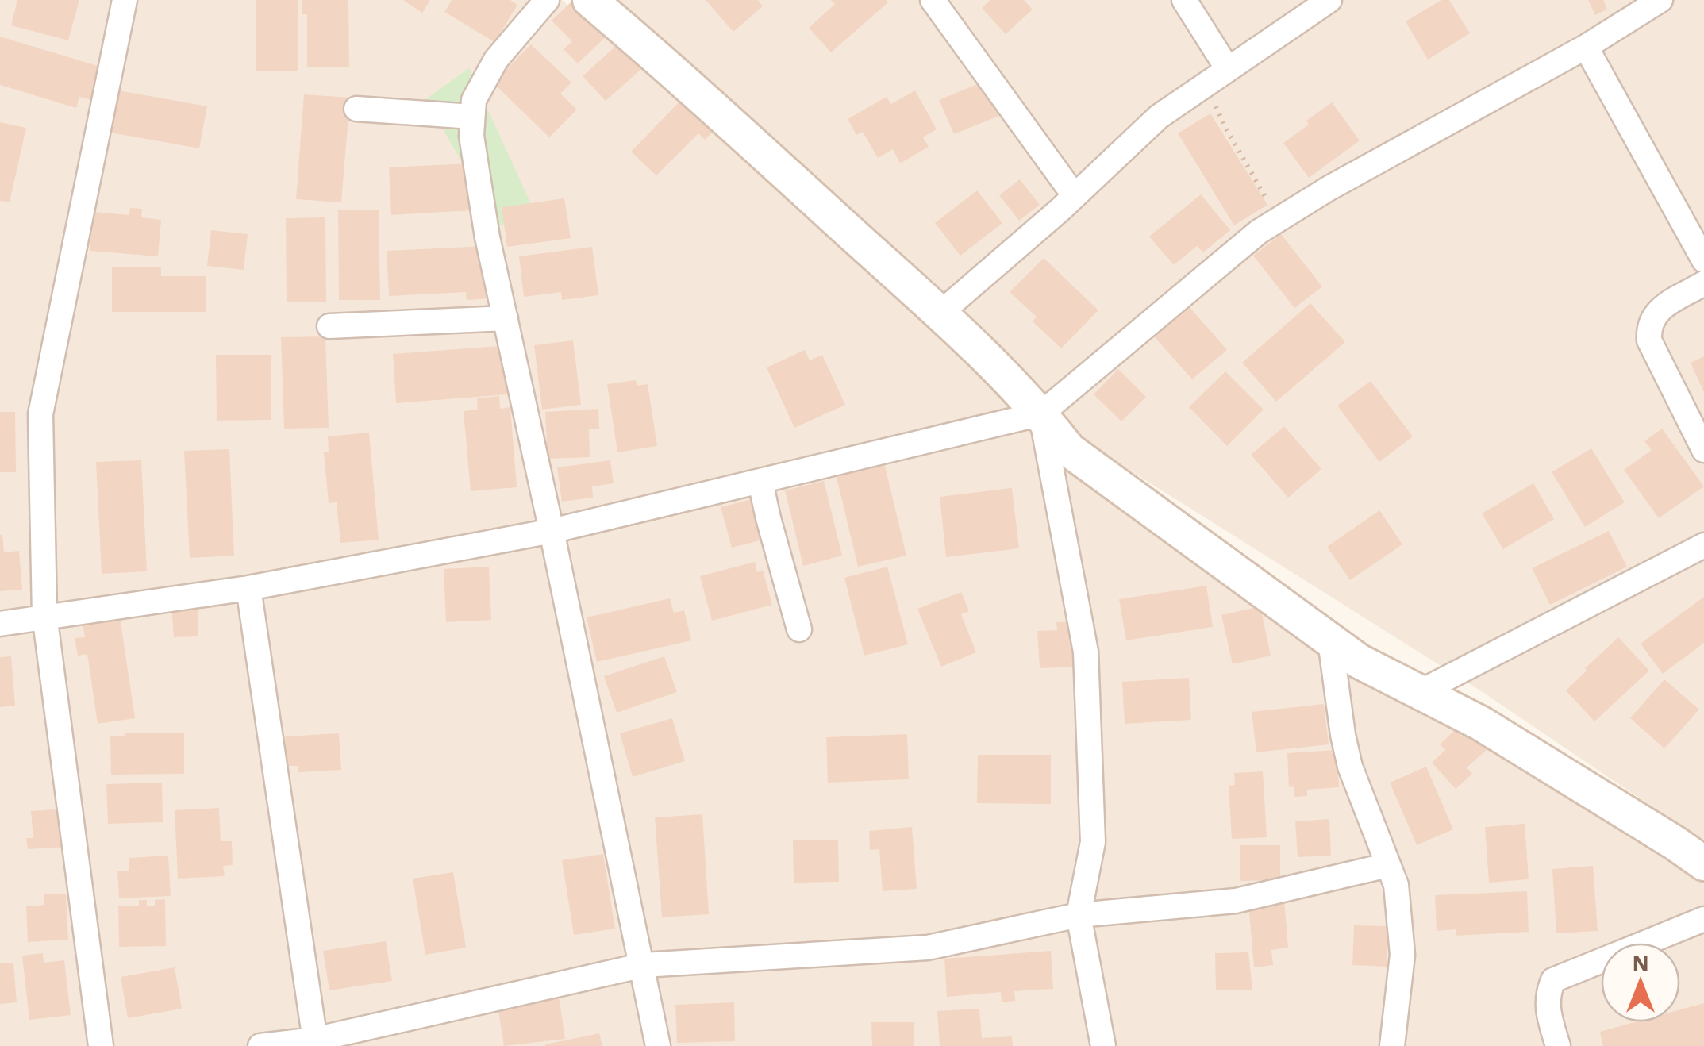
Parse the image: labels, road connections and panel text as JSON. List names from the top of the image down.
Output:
{
  "north": "top"
}
